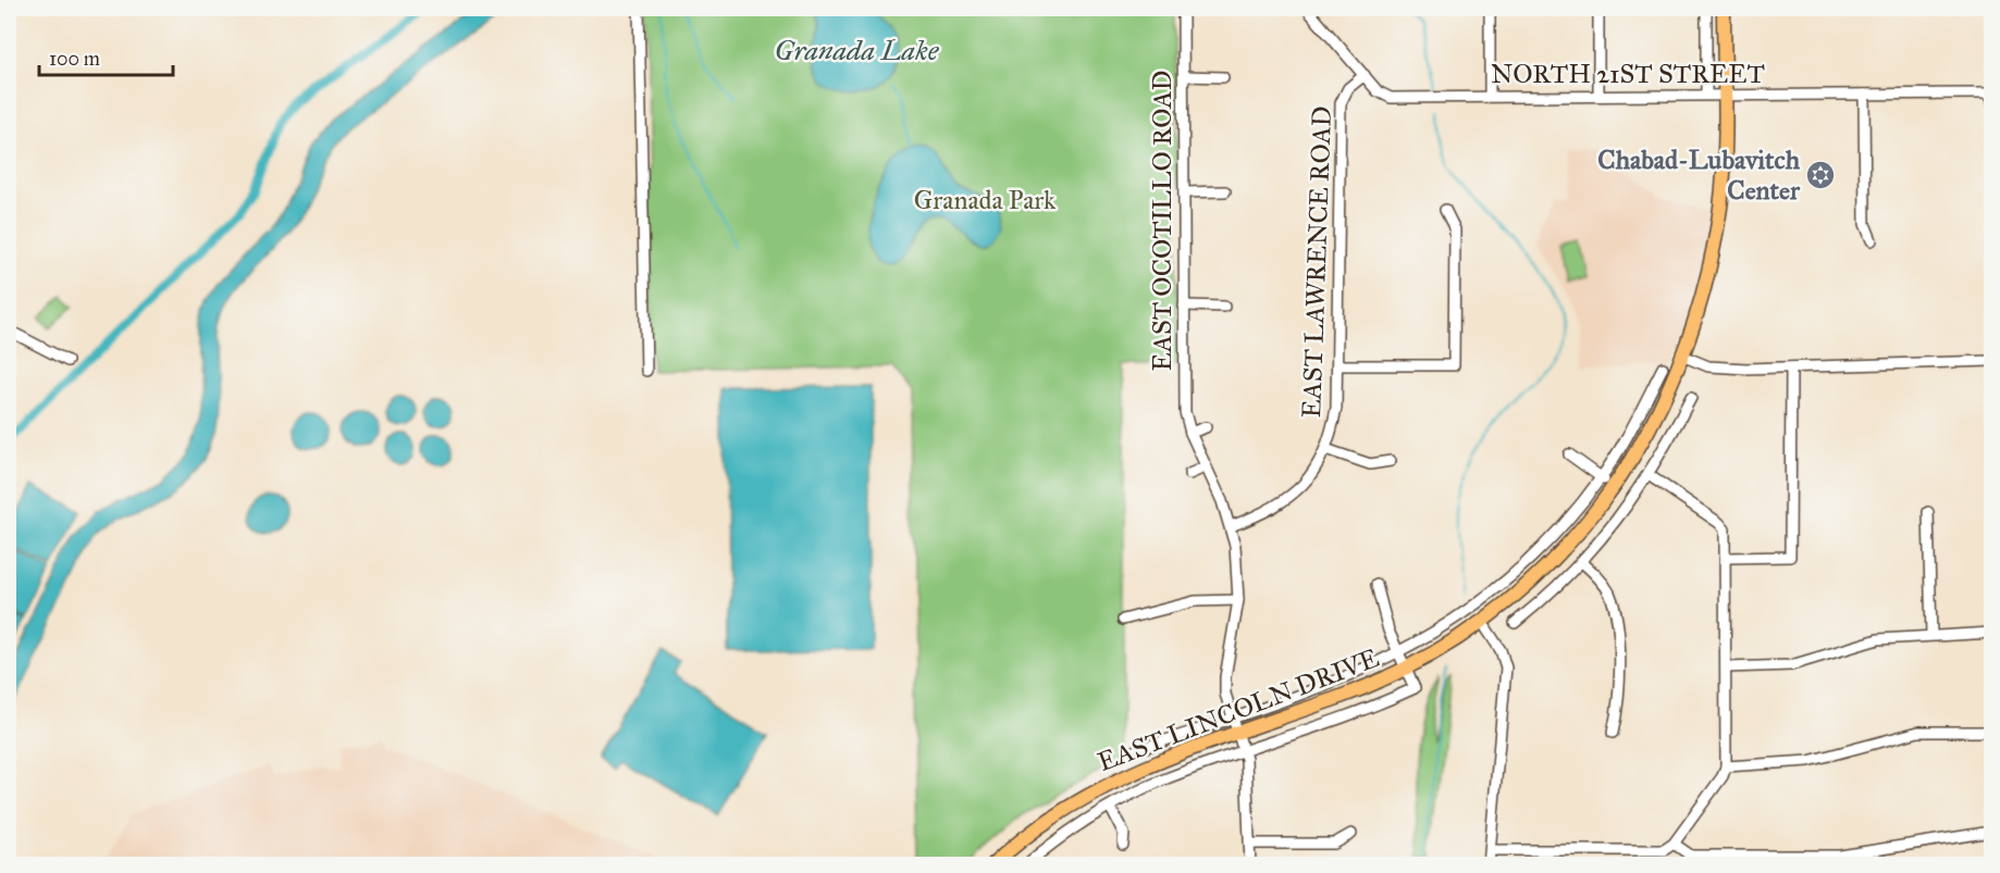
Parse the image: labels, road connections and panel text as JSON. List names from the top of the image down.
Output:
{
  "streets": {
    "main road": ["EAST LINCOLN DRIVE"],
    "street": ["NORTH 21ST STREET", "EAST OCOTILLO ROAD", "EAST LAWRENCE ROAD"]
  },
  "crossings": [
    ["NORTH 21ST STREET", "EAST LAWRENCE ROAD"],
    ["NORTH 21ST STREET", "EAST LINCOLN DRIVE"],
    ["EAST OCOTILLO ROAD", "EAST LAWRENCE ROAD"],
    ["EAST OCOTILLO ROAD", "EAST LINCOLN DRIVE"]
  ],
  "water": ["Granada Lake"],
  "parks": ["Granada Park"],
  "places": {
    "synagogue": ["Chabad-Lubavitch Center"]
  },
  "scale_bar": "100 m"
}
